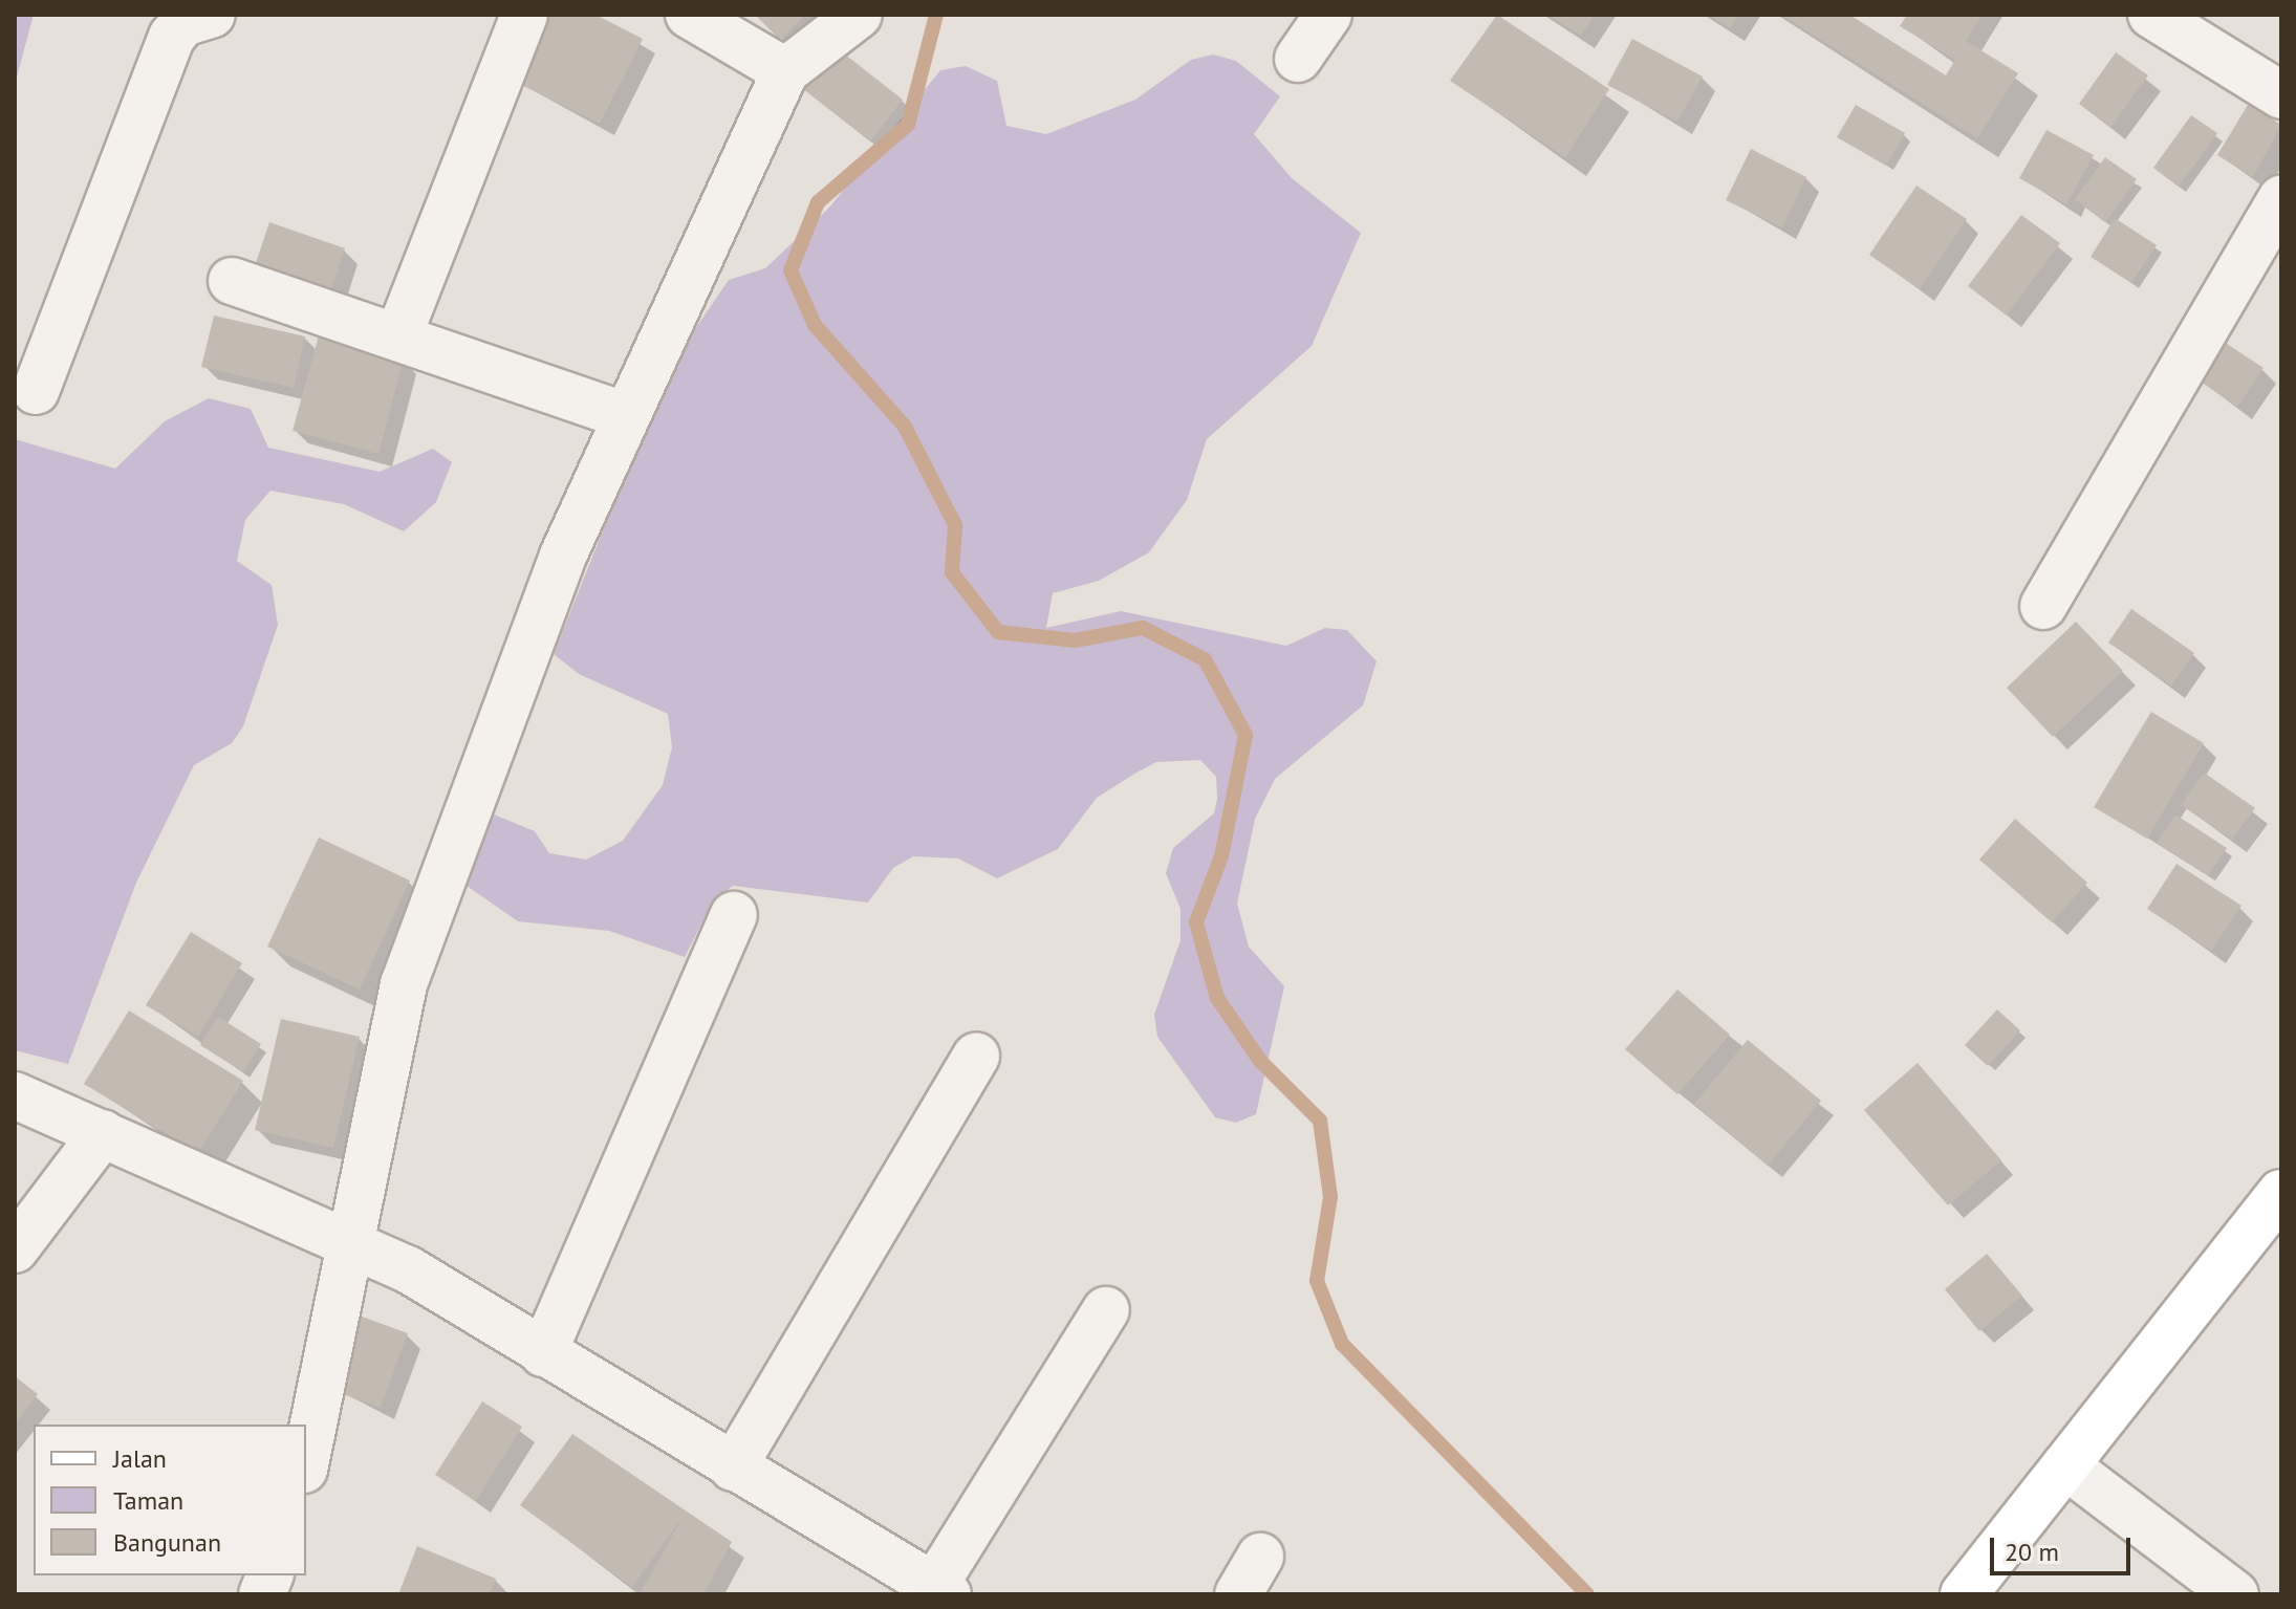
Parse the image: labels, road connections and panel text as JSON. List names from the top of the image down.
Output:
{
  "legend": ["Jalan", "Taman", "Bangunan"],
  "scale_bar": "20 m"
}
